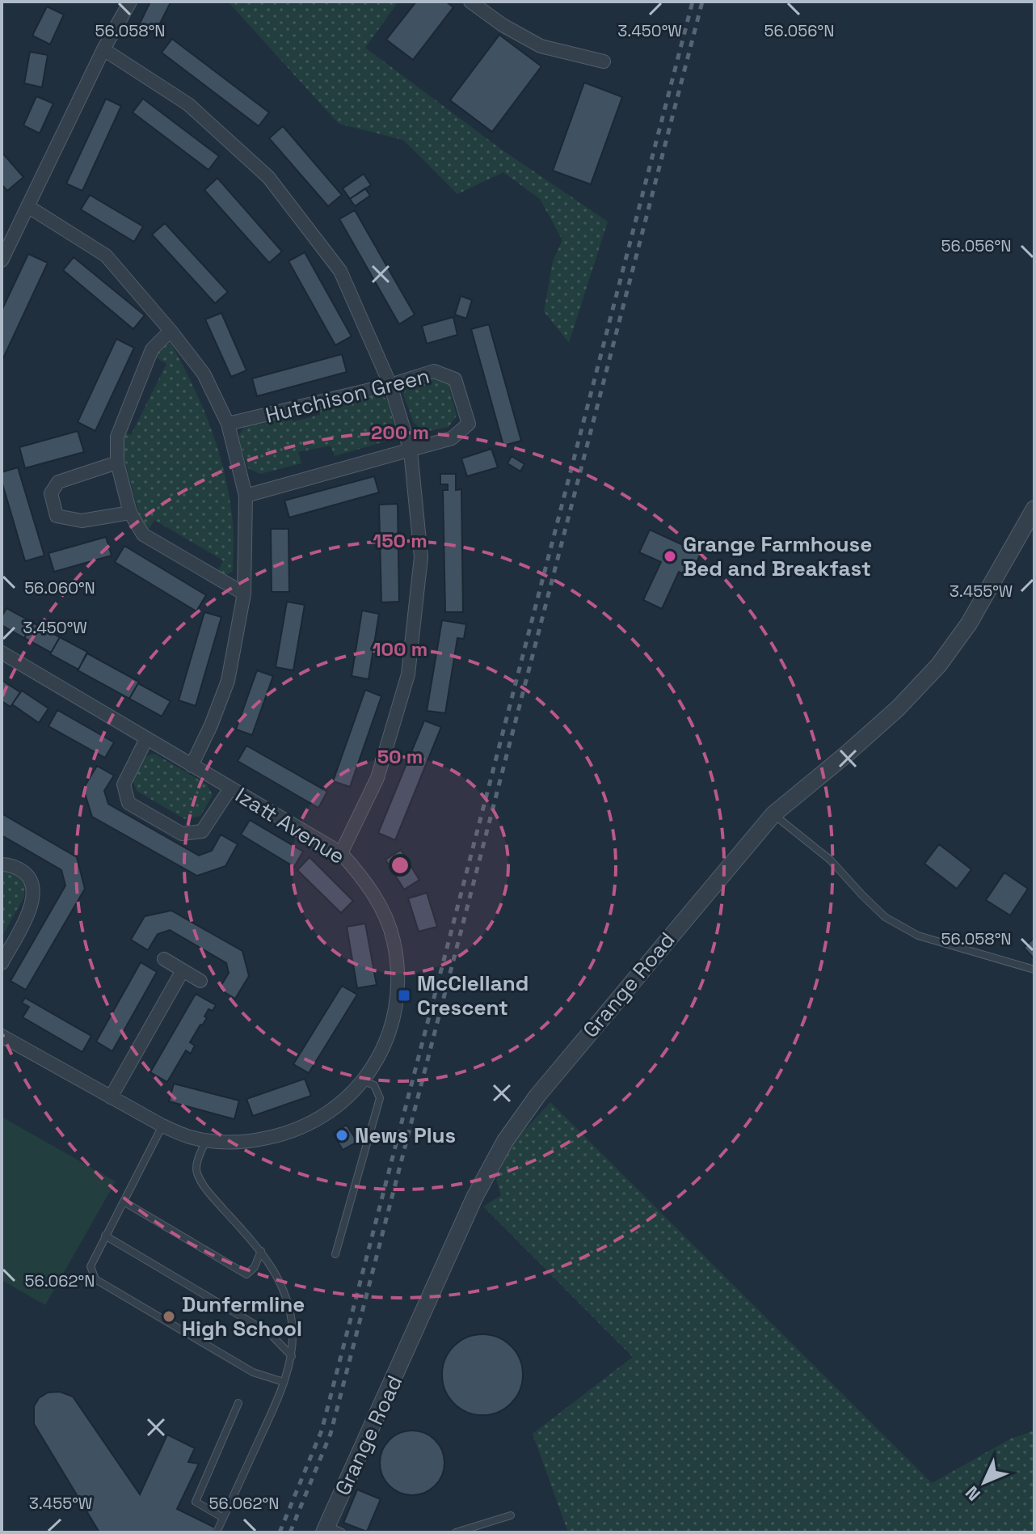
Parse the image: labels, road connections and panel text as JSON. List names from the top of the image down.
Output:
{
  "streets": {
    "street": ["Hutchison Green", "Izatt Avenue", "Grange Road"]
  },
  "places": {
    "other": ["Grange Farmhouse Bed and Breakfast", "News Plus", "Dunfermline High School"],
    "transit": ["McClelland Crescent"]
  },
  "north": "bottom left",
  "coordinates": [
    "3.450°W",
    "56.058°N",
    "56.056°N",
    "56.060°N",
    "3.455°W",
    "56.062°N"
  ],
  "rings": [
    "200 m",
    "150 m",
    "100 m",
    "50 m"
  ]
}
